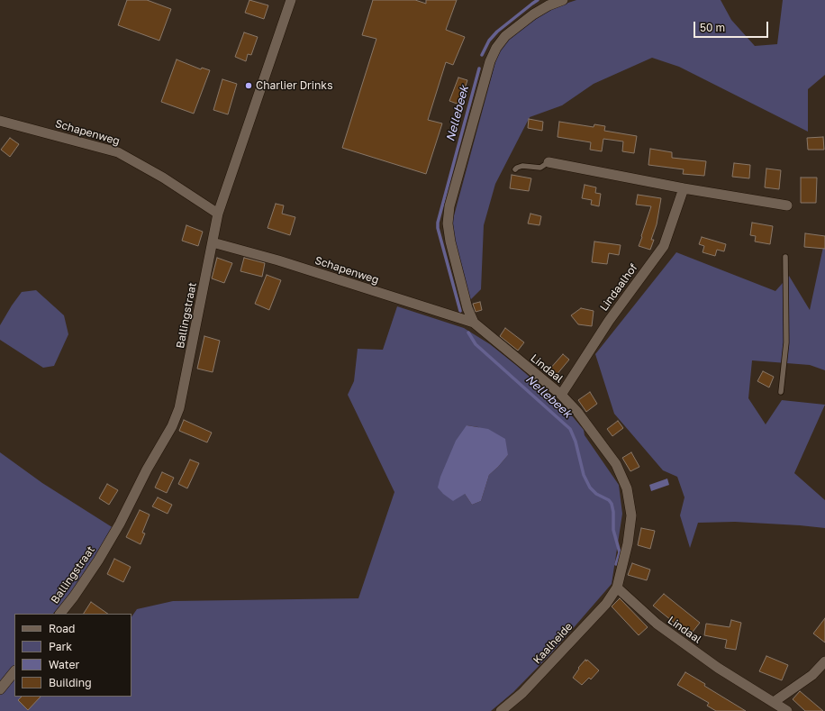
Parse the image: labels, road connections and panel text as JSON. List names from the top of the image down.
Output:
{
  "streets": {
    "street": [
      "Schapenweg",
      "Lindaalhof",
      "Ballingstraat",
      "Lindaal",
      "Kaalheide"
    ]
  },
  "crossings": [
    ["Schapenweg", "Ballingstraat"],
    ["Schapenweg", "Lindaal"],
    ["Lindaalhof", "Lindaal"],
    ["Lindaal", "Kaalheide"]
  ],
  "water": ["Nellebeek"],
  "places": ["Charlier Drinks"],
  "legend": [
    "Road",
    "Park",
    "Water",
    "Building"
  ],
  "scale_bar": "50 m"
}
